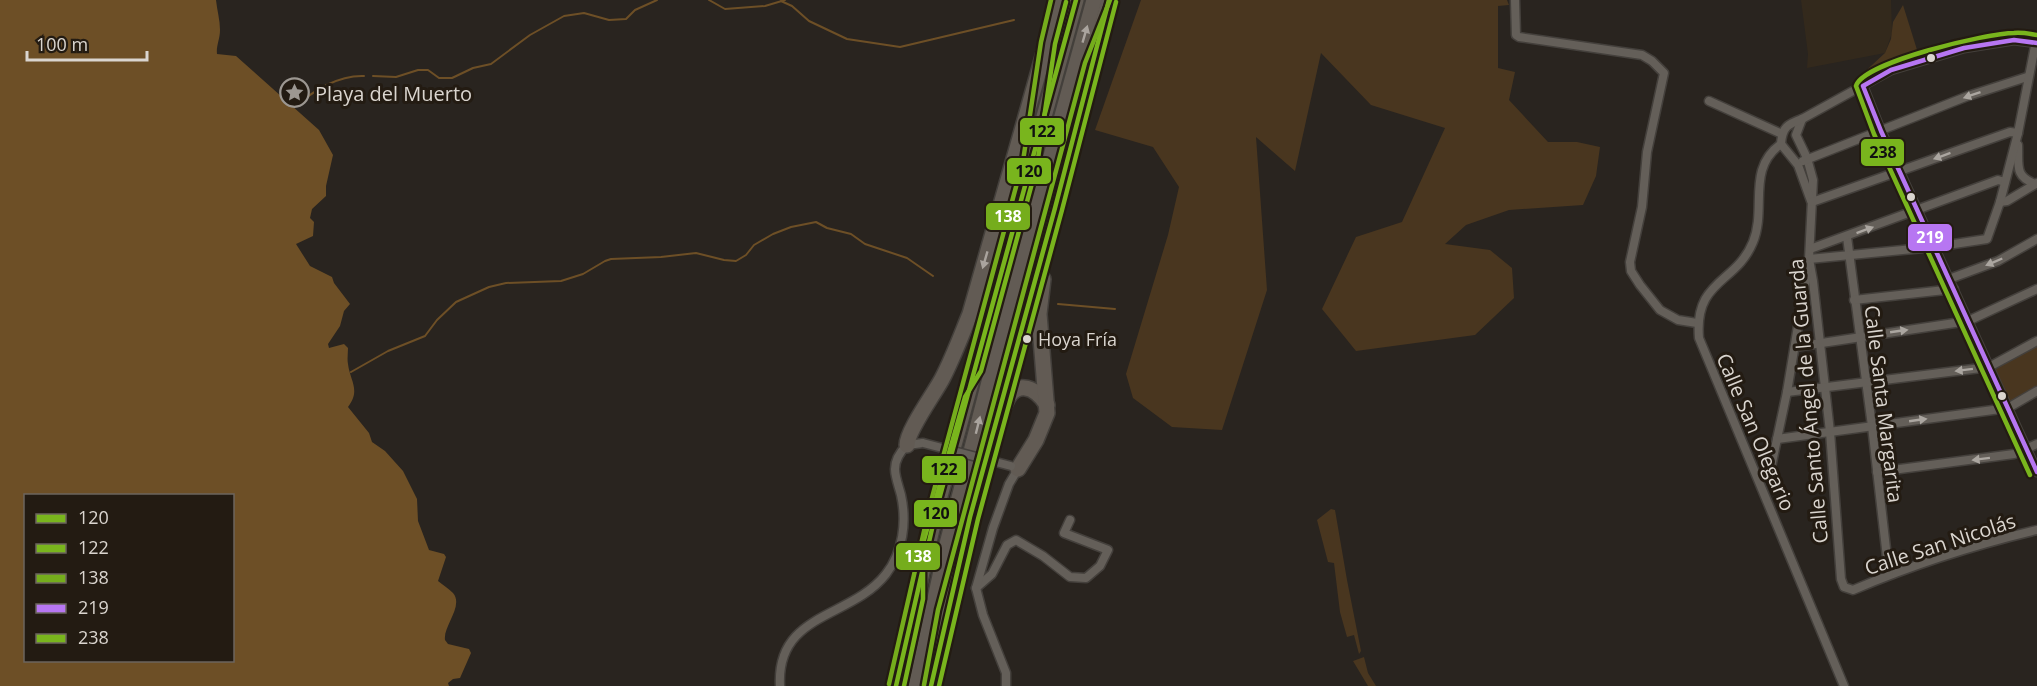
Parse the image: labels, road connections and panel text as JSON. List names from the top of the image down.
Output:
{
  "streets": {
    "street": [
      "Calle Santo Ángel de la Guarda",
      "Calle Santa Margarita",
      "Calle San Olegario",
      "Calle San Nicolás"
    ]
  },
  "crossings": [
    ["Calle Santo Ángel de la Guarda", "Calle San Olegario"],
    ["Calle Santo Ángel de la Guarda", "Calle San Nicolás"],
    ["Calle Santa Margarita", "Calle San Nicolás"]
  ],
  "places": {
    "place": ["Playa del Muerto"],
    "other": ["Hoya Fría"]
  },
  "lines": [
    "transit line 120",
    "transit line 138",
    "transit line 122",
    "transit line 238",
    "transit line 219"
  ],
  "legend": [
    "120",
    "122",
    "138",
    "219",
    "238"
  ],
  "scale_bar": "100 m"
}
